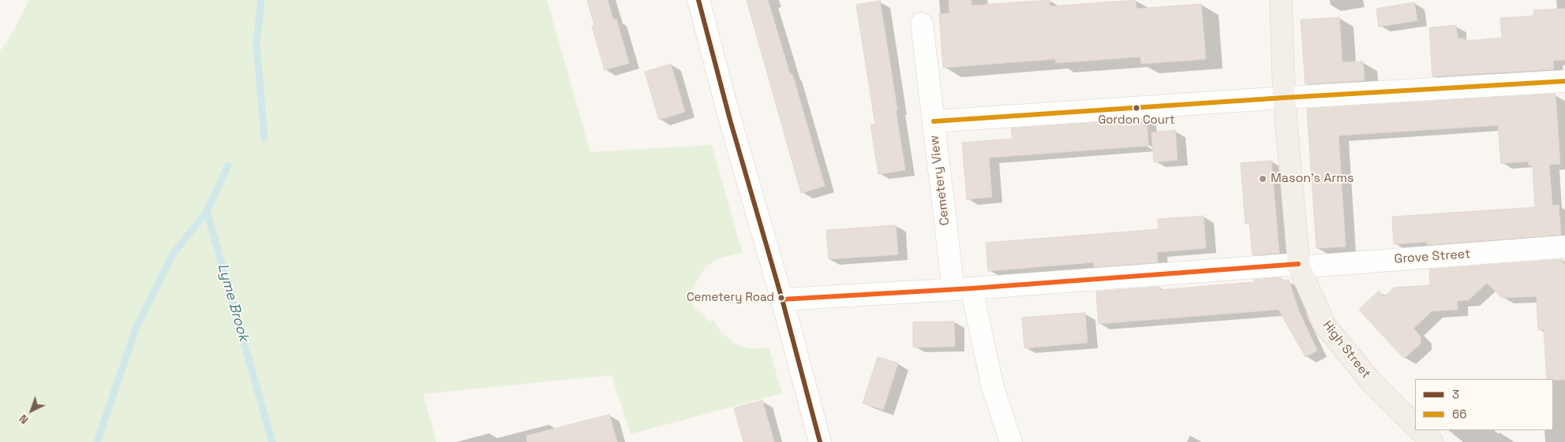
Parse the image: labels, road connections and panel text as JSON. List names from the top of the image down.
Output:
{
  "streets": {
    "main road": ["High Street"],
    "street": ["Cemetery View", "Grove Street"]
  },
  "crossings": [
    ["Grove Street", "High Street"]
  ],
  "water": ["Lyme Brook"],
  "places": ["Gordon Court", "Mason's Arms", "Cemetery Road"],
  "lines": ["transit line 3", "transit line 66"],
  "legend": ["3", "66"],
  "north": "bottom left"
}
